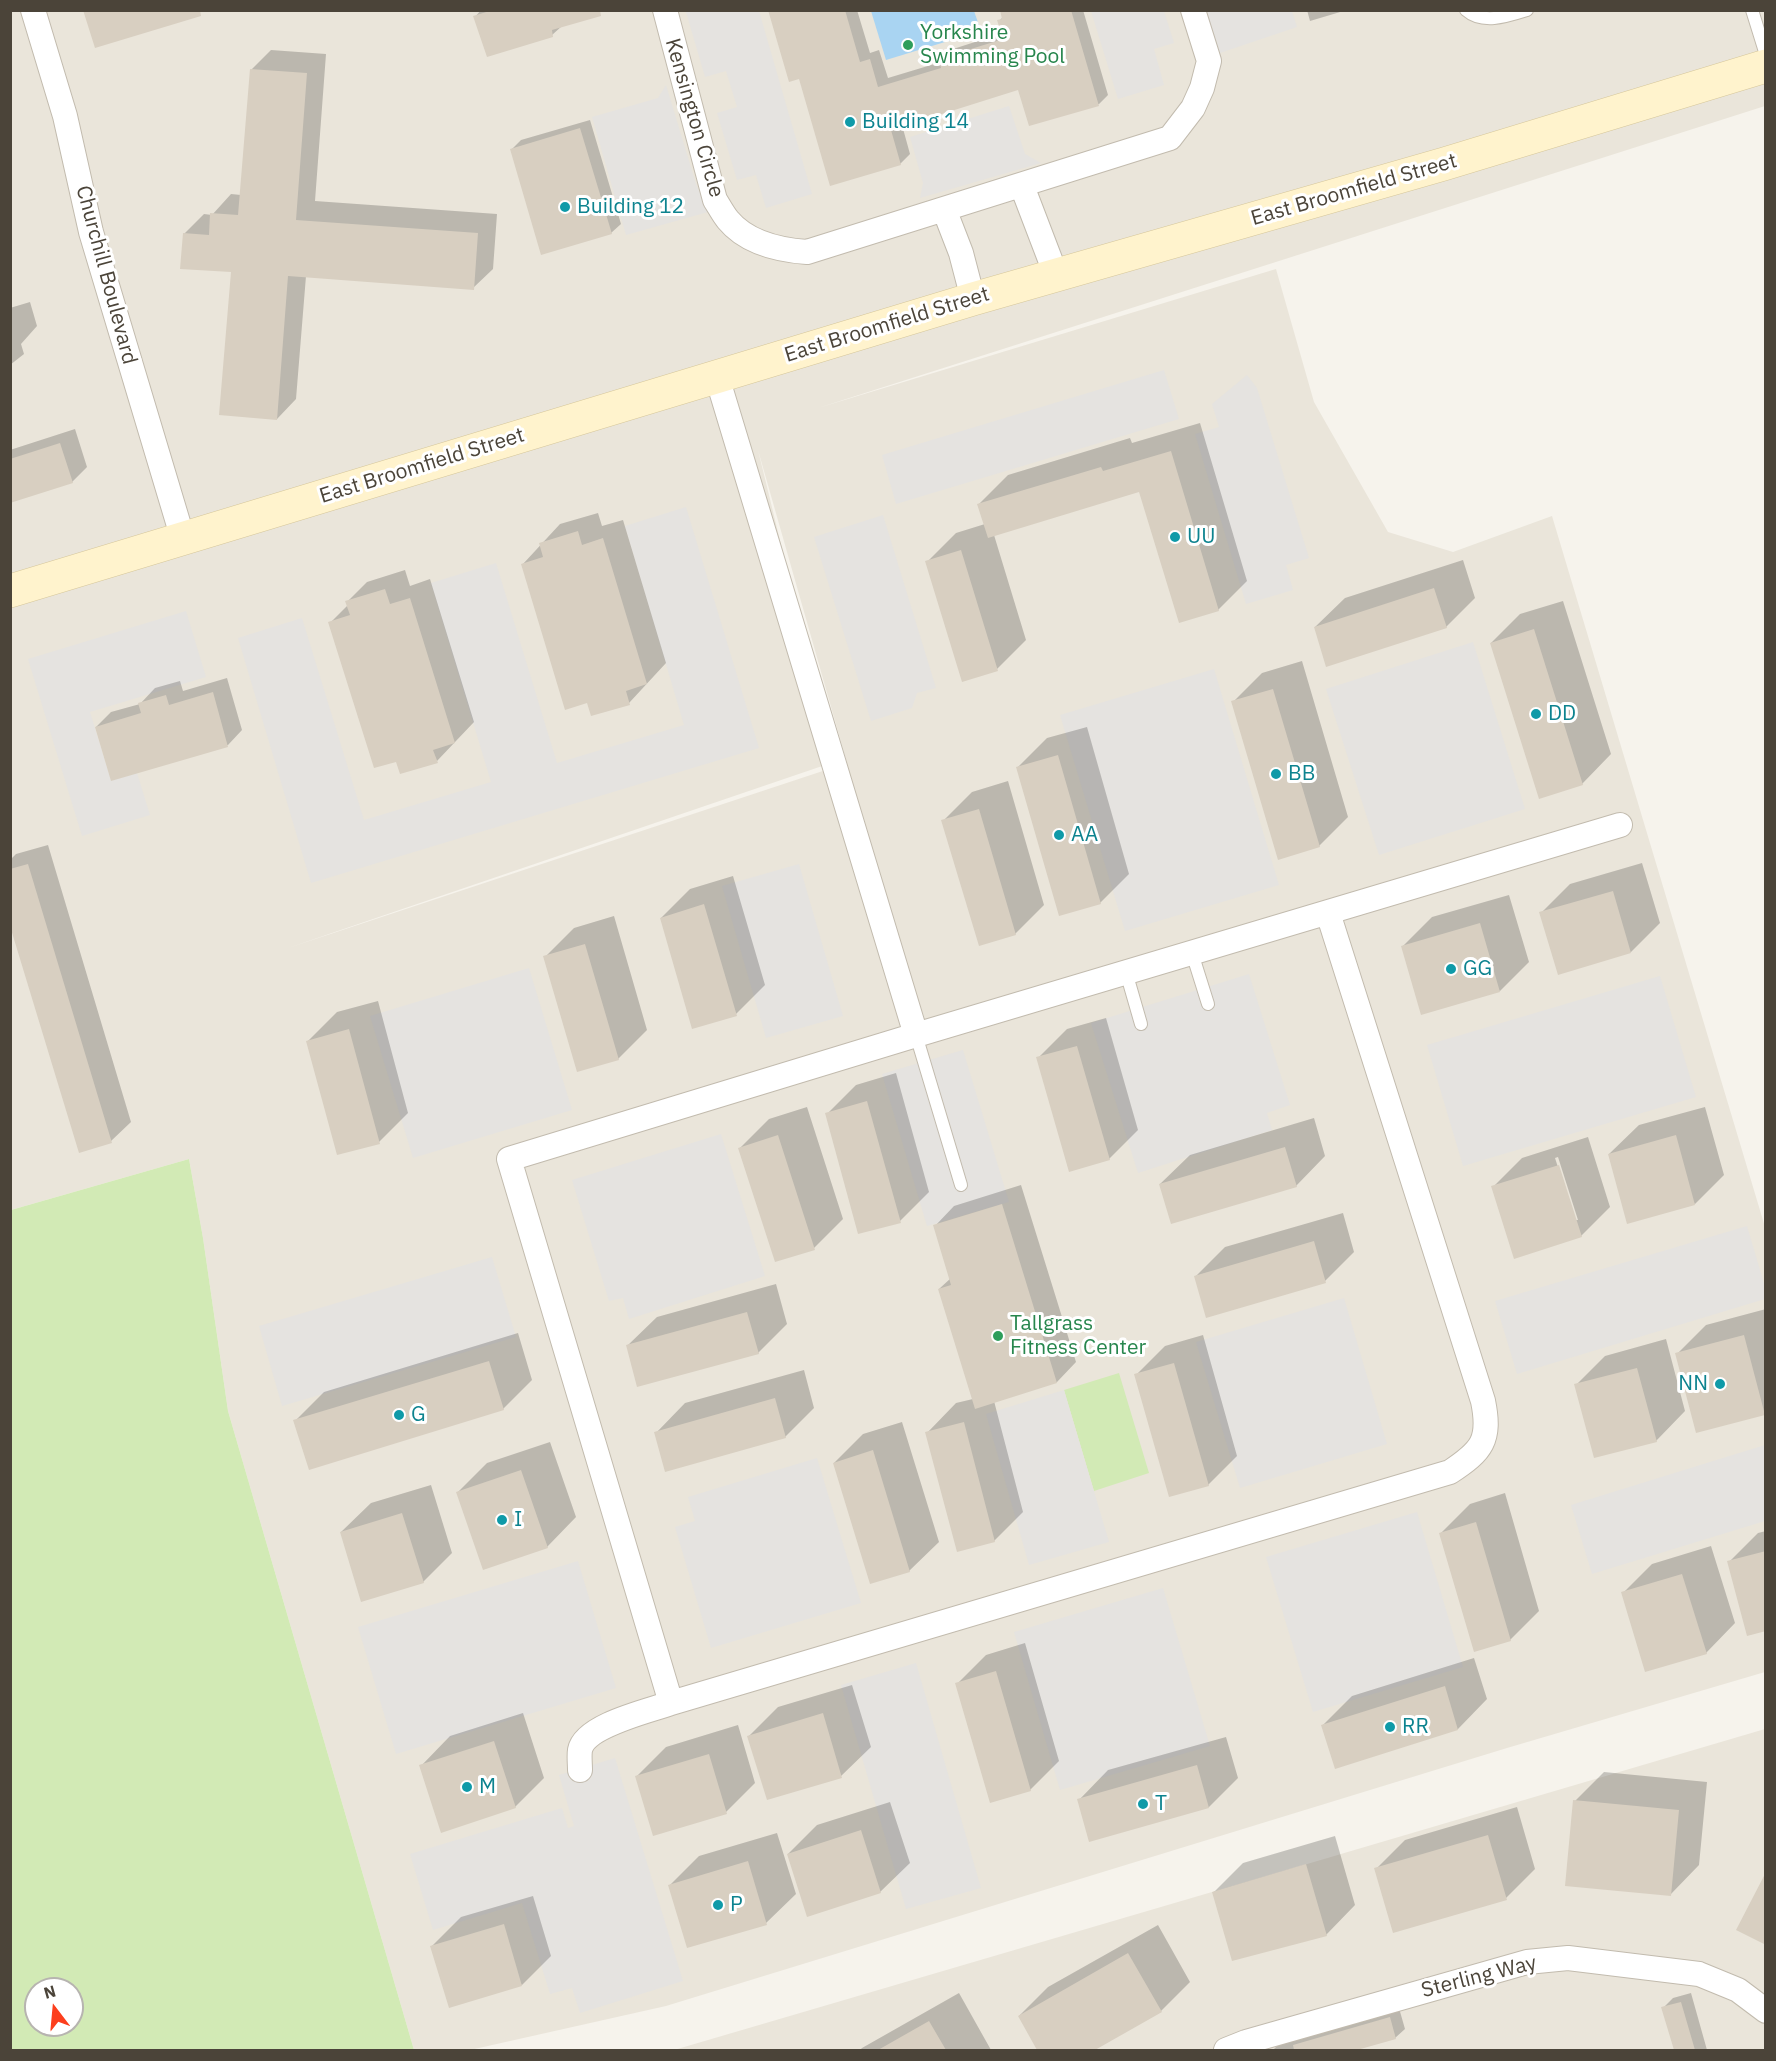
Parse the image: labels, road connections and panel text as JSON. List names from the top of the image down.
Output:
{
  "streets": {
    "main road": ["East Broomfield Street"],
    "street": ["Kensington Circle", "Churchill Boulevard", "Sterling Way"]
  },
  "crossings": [
    ["East Broomfield Street", "Churchill Boulevard"]
  ],
  "places": [
    "Yorkshire Swimming Pool",
    "Building 14",
    "Building 12",
    "UU",
    "DD",
    "BB",
    "AA",
    "GG",
    "Tallgrass Fitness Center",
    "NN",
    "G",
    "I",
    "RR",
    "M",
    "T",
    "P"
  ],
  "north": "top"
}
